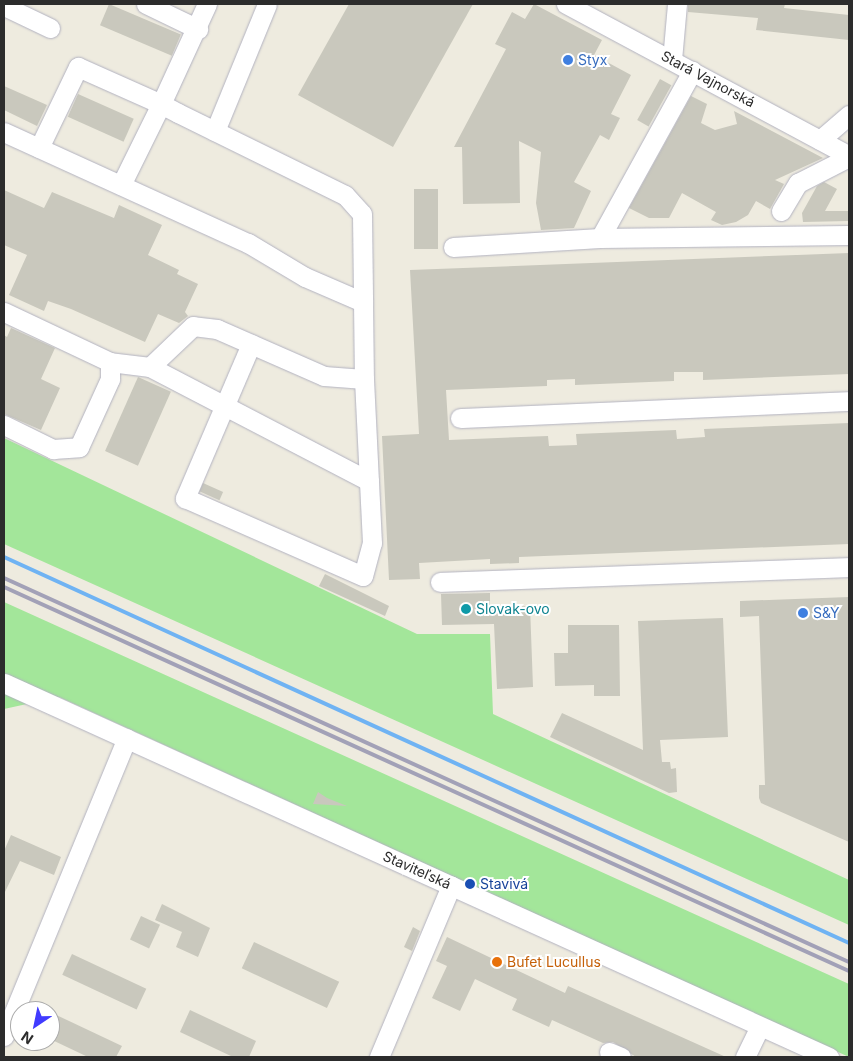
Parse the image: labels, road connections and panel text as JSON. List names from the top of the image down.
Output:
{
  "streets": {
    "street": ["Stará Vajnorská", "Staviteľská"]
  },
  "places": [
    "Styx",
    "Slovak-ovo",
    "S&Y",
    "Stavivá",
    "Bufet Lucullus"
  ],
  "north": "bottom left"
}
